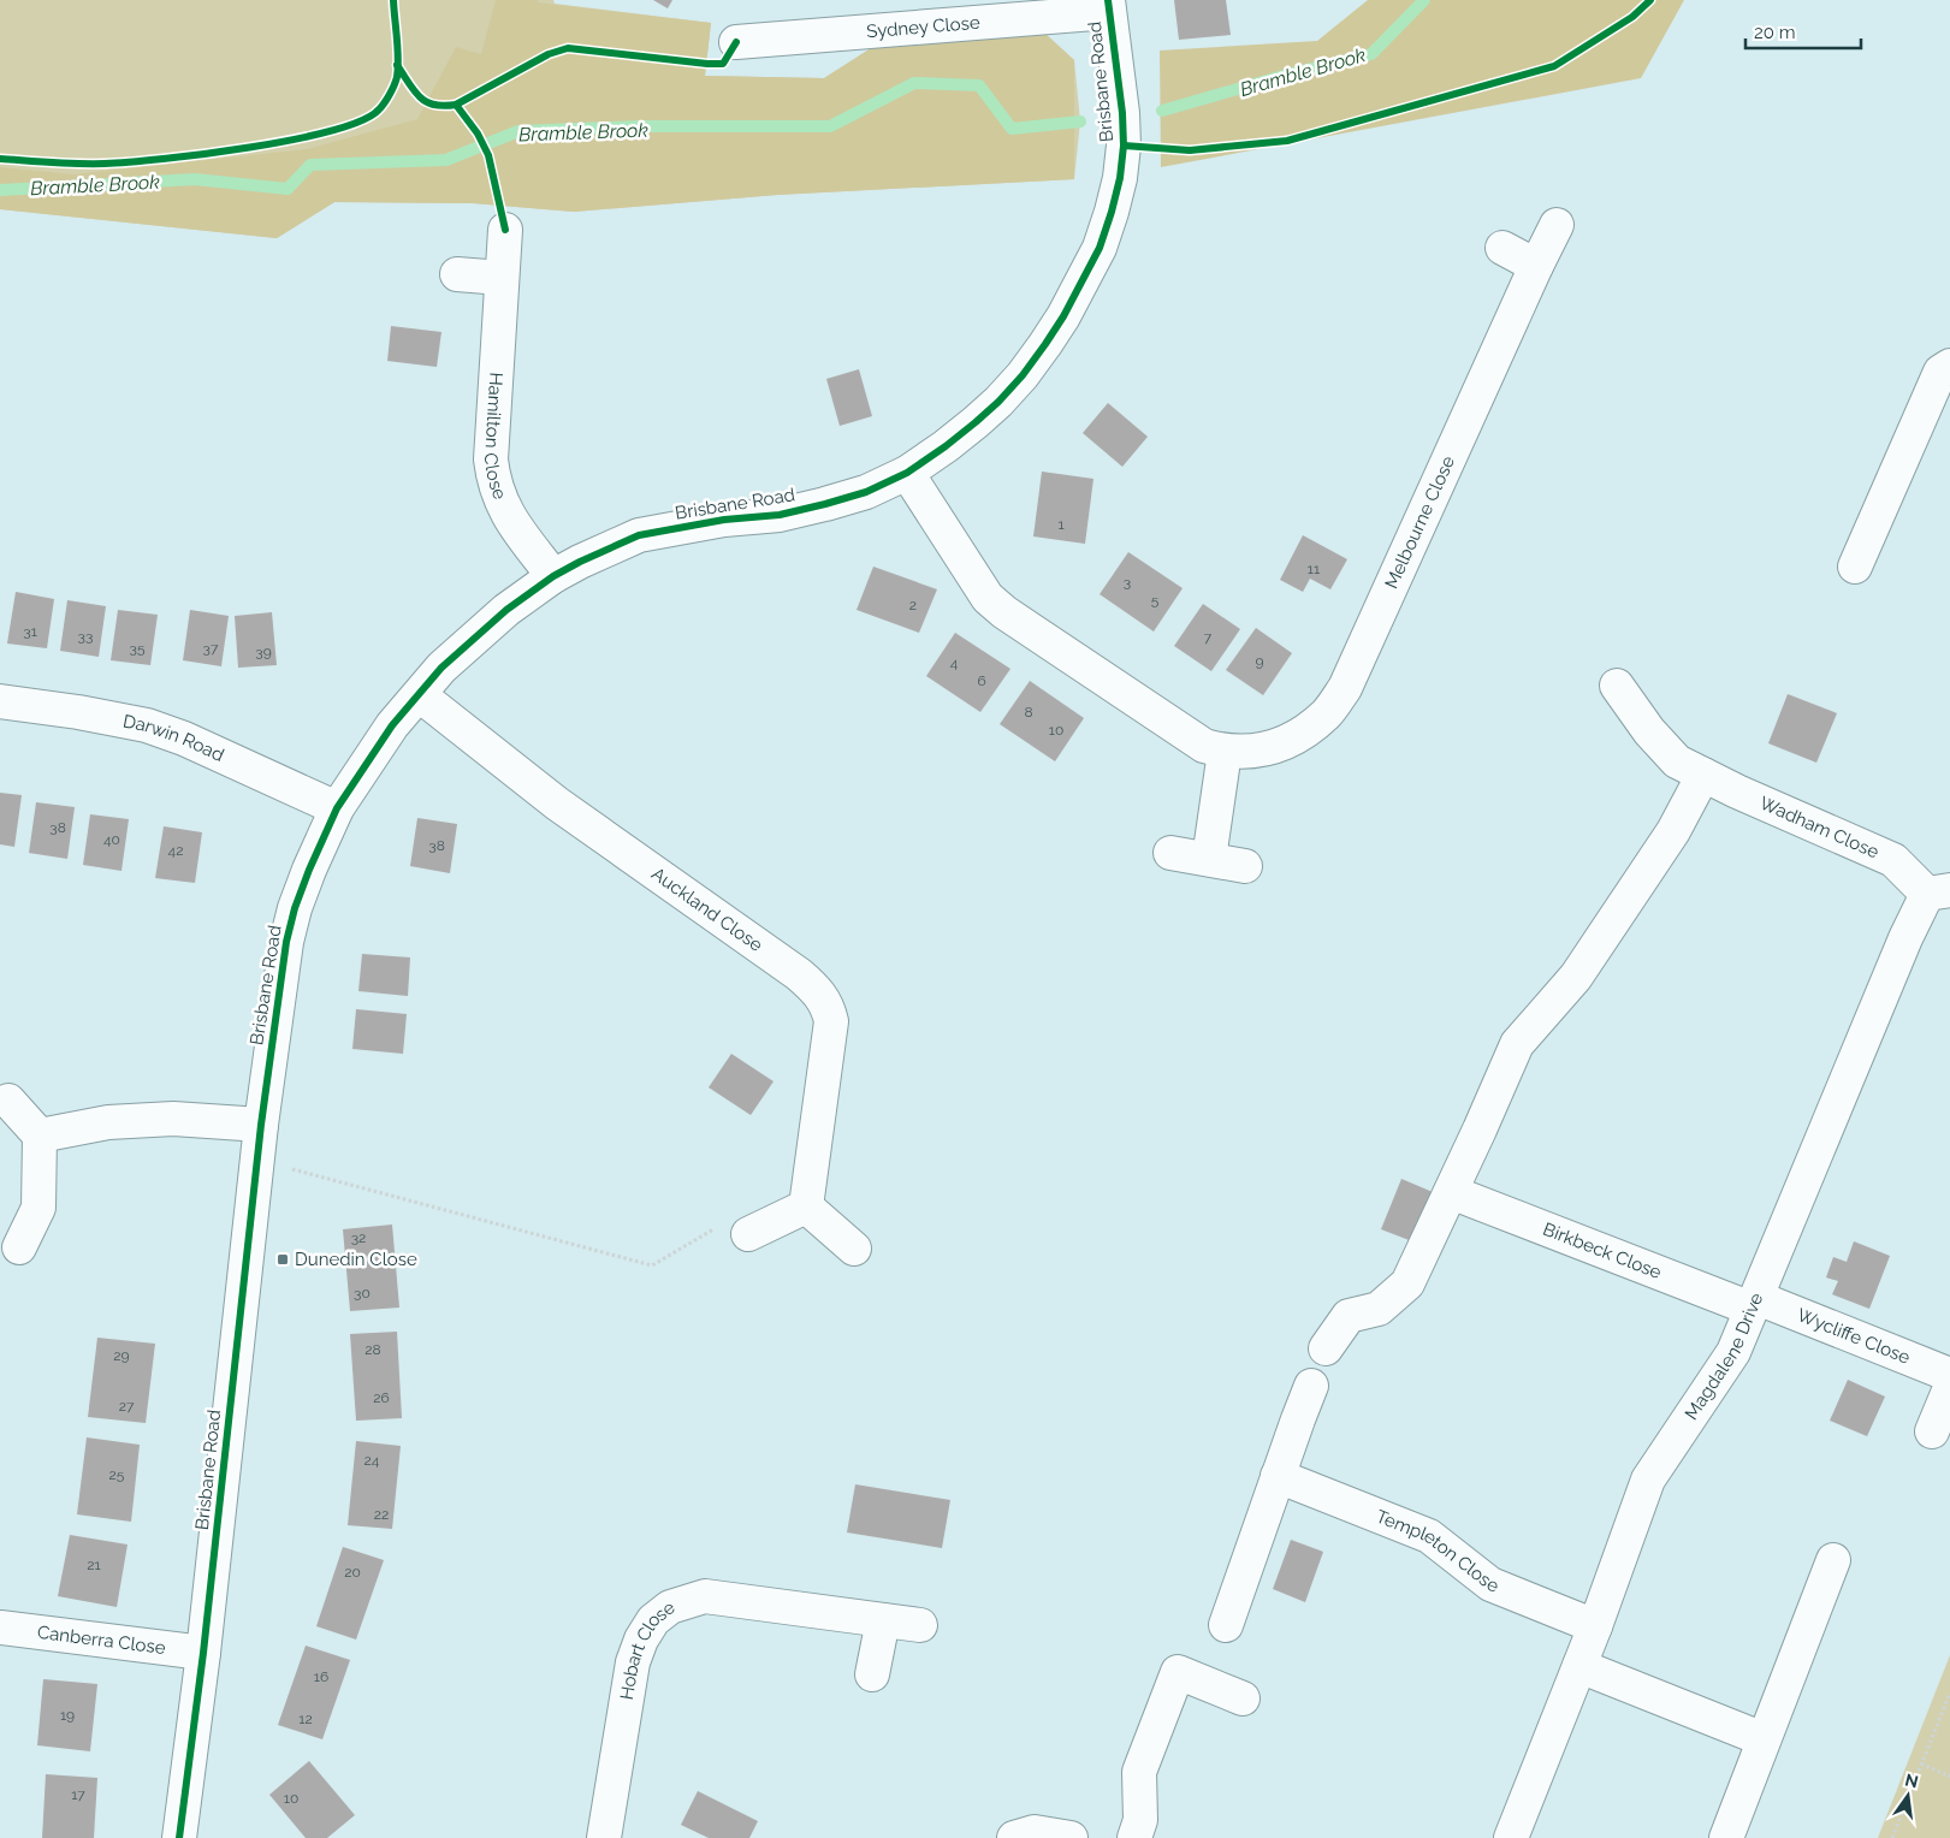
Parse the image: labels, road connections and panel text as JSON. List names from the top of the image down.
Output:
{
  "streets": {
    "street": [
      "Sydney Close",
      "Brisbane Road",
      "Hamilton Close",
      "Melbourne Close",
      "Darwin Road",
      "Wadham Close",
      "Auckland Close",
      "Birkbeck Close",
      "Wycliffe Close",
      "Magdalene Drive",
      "Templeton Close",
      "Canberra Close",
      "Hobart Close"
    ]
  },
  "crossings": [
    ["Sydney Close", "Brisbane Road"],
    ["Brisbane Road", "Hamilton Close"],
    ["Brisbane Road", "Melbourne Close"],
    ["Brisbane Road", "Darwin Road"],
    ["Brisbane Road", "Auckland Close"],
    ["Brisbane Road", "Canberra Close"],
    ["Wadham Close", "Magdalene Drive"],
    ["Birkbeck Close", "Wycliffe Close"],
    ["Birkbeck Close", "Magdalene Drive"],
    ["Wycliffe Close", "Magdalene Drive"],
    ["Magdalene Drive", "Templeton Close"]
  ],
  "water": ["Bramble Brook"],
  "places": {
    "transit": ["Dunedin Close"]
  },
  "house_numbers": [
    "1",
    "11",
    "3",
    "5",
    "2",
    "31",
    "33",
    "7",
    "35",
    "37",
    "39",
    "9",
    "4",
    "6",
    "8",
    "10",
    "38",
    "40",
    "38",
    "42",
    "32",
    "30",
    "28",
    "29",
    "26",
    "27",
    "24",
    "25",
    "22",
    "21",
    "20",
    "16",
    "19",
    "12",
    "17",
    "10"
  ],
  "scale_bar": "20 m",
  "north": "top"
}
